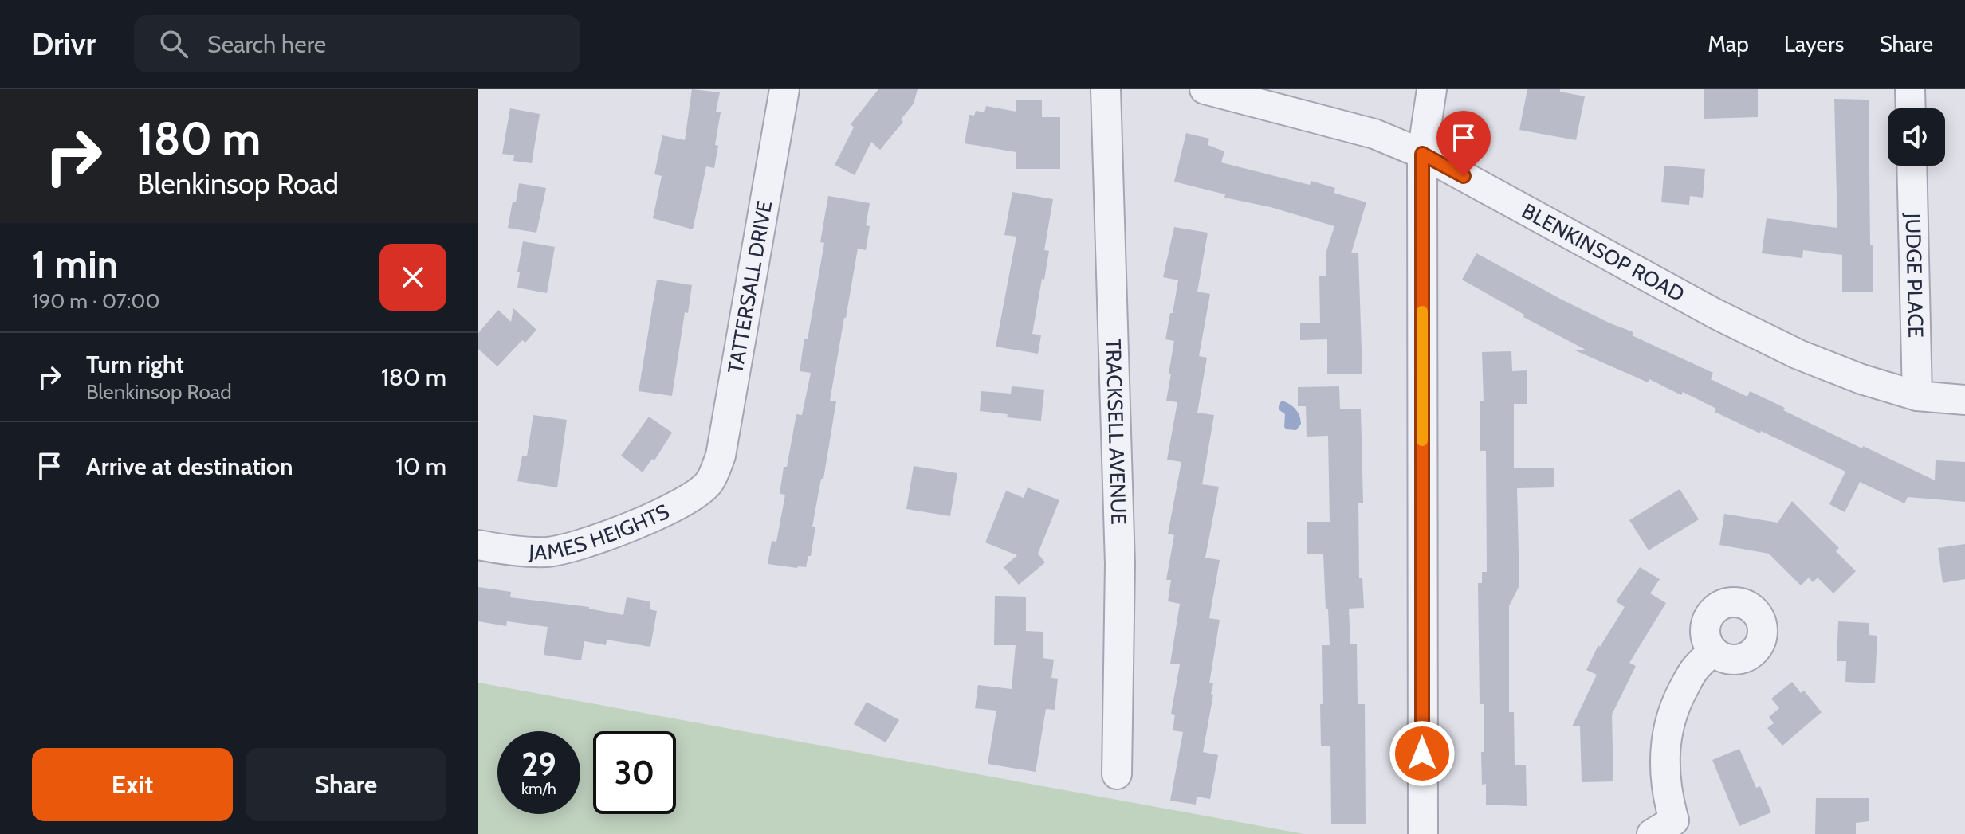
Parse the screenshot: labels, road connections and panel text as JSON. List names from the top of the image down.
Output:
{
  "streets": {
    "street": [
      "BLENKINSOP ROAD",
      "JUDGE PLACE",
      "TATTERSALL DRIVE",
      "TRACKSELL AVENUE",
      "JAMES HEIGHTS"
    ]
  },
  "crossings": [
    ["BLENKINSOP ROAD", "JUDGE PLACE"],
    ["TATTERSALL DRIVE", "JAMES HEIGHTS"]
  ],
  "page": {
    "header": "Drivr",
    "search": "Search here",
    "nav": ["Map", "Layers", "Share"],
    "turn": ["180 m", "Blenkinsop Road"],
    "heading": ["1 min", "190 m · 07:00"],
    "list": [
      {
        "name": "Turn right",
        "note": "Blenkinsop Road",
        "value": "180 m"
      },
      {
        "name": "Arrive at destination",
        "value": "10 m"
      }
    ],
    "speed": "29 km/h",
    "limit": "30",
    "buttons": ["Exit", "Share"]
  }
}
